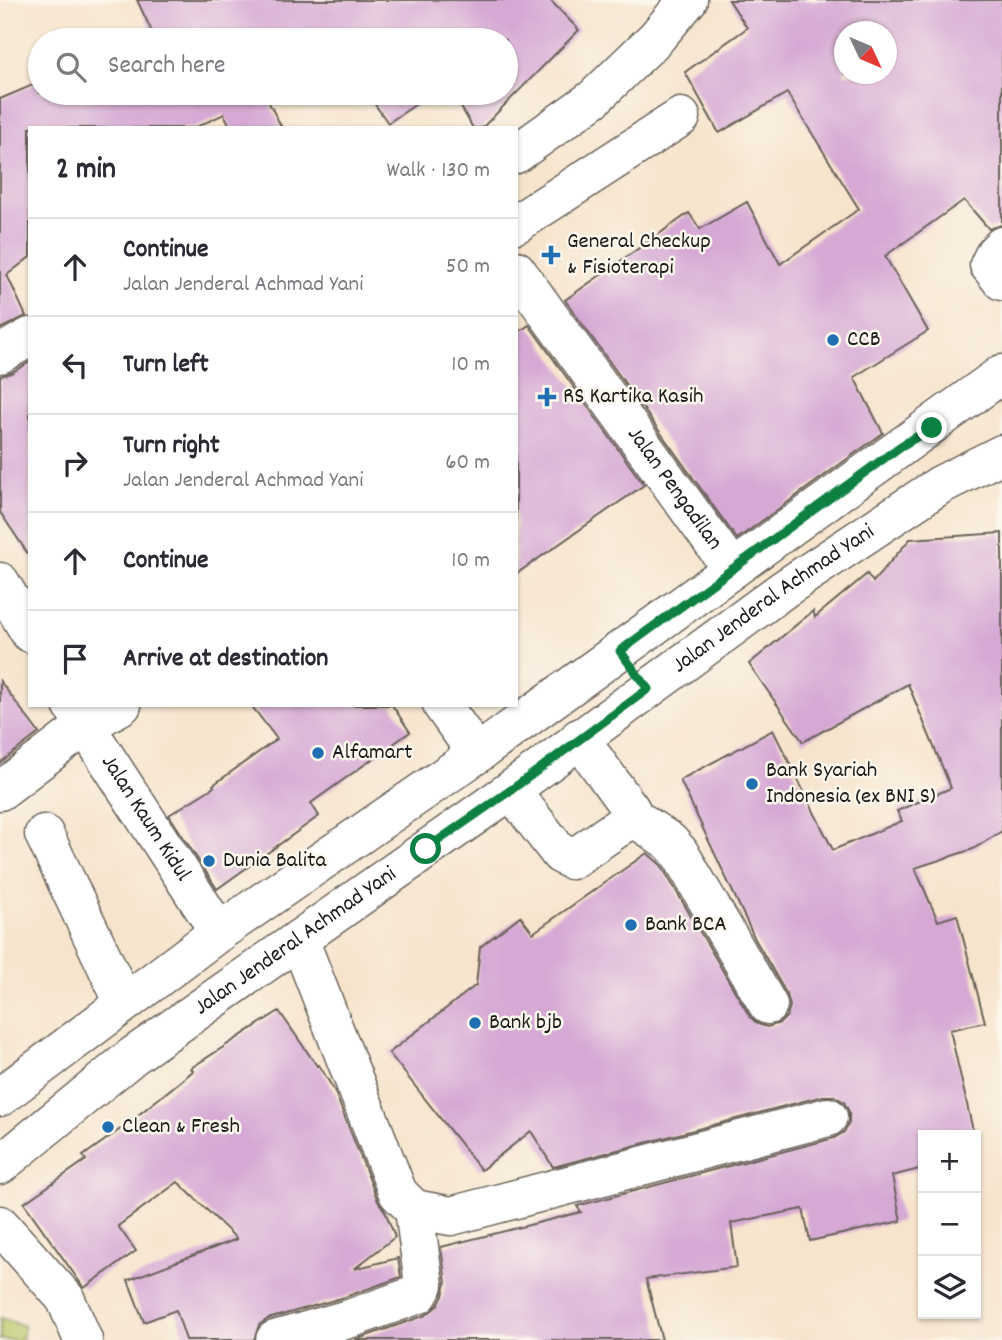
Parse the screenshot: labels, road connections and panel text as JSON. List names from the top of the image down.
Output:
{
  "streets": {
    "main road": ["Jalan Pengadilan", "Jalan Jenderal Achmad Yani", "Jalan Kaum Kidul"]
  },
  "crossings": [
    ["Jalan Pengadilan", "Jalan Jenderal Achmad Yani"],
    ["Jalan Jenderal Achmad Yani", "Jalan Kaum Kidul"]
  ],
  "places": {
    "health": ["General Checkup & Fisioterapi", "RS Kartika Kasih"],
    "other": [
      "CCB",
      "Alfamart",
      "Bank Syariah Indonesia (ex BNI S)",
      "Dunia Balita",
      "Bank BCA",
      "Bank bjb",
      "Clean & Fresh"
    ]
  },
  "north": "bottom right",
  "page": {
    "search": "Search here",
    "heading": ["2 min", "Walk · 130 m"],
    "list": [
      ["Continue", "Jalan Jenderal Achmad Yani", "50 m"],
      ["Turn left", "10 m"],
      ["Turn right", "Jalan Jenderal Achmad Yani", "60 m"],
      ["Continue", "10 m"],
      "Arrive at destination"
    ],
    "map_buttons": ["+", "−"]
  }
}
